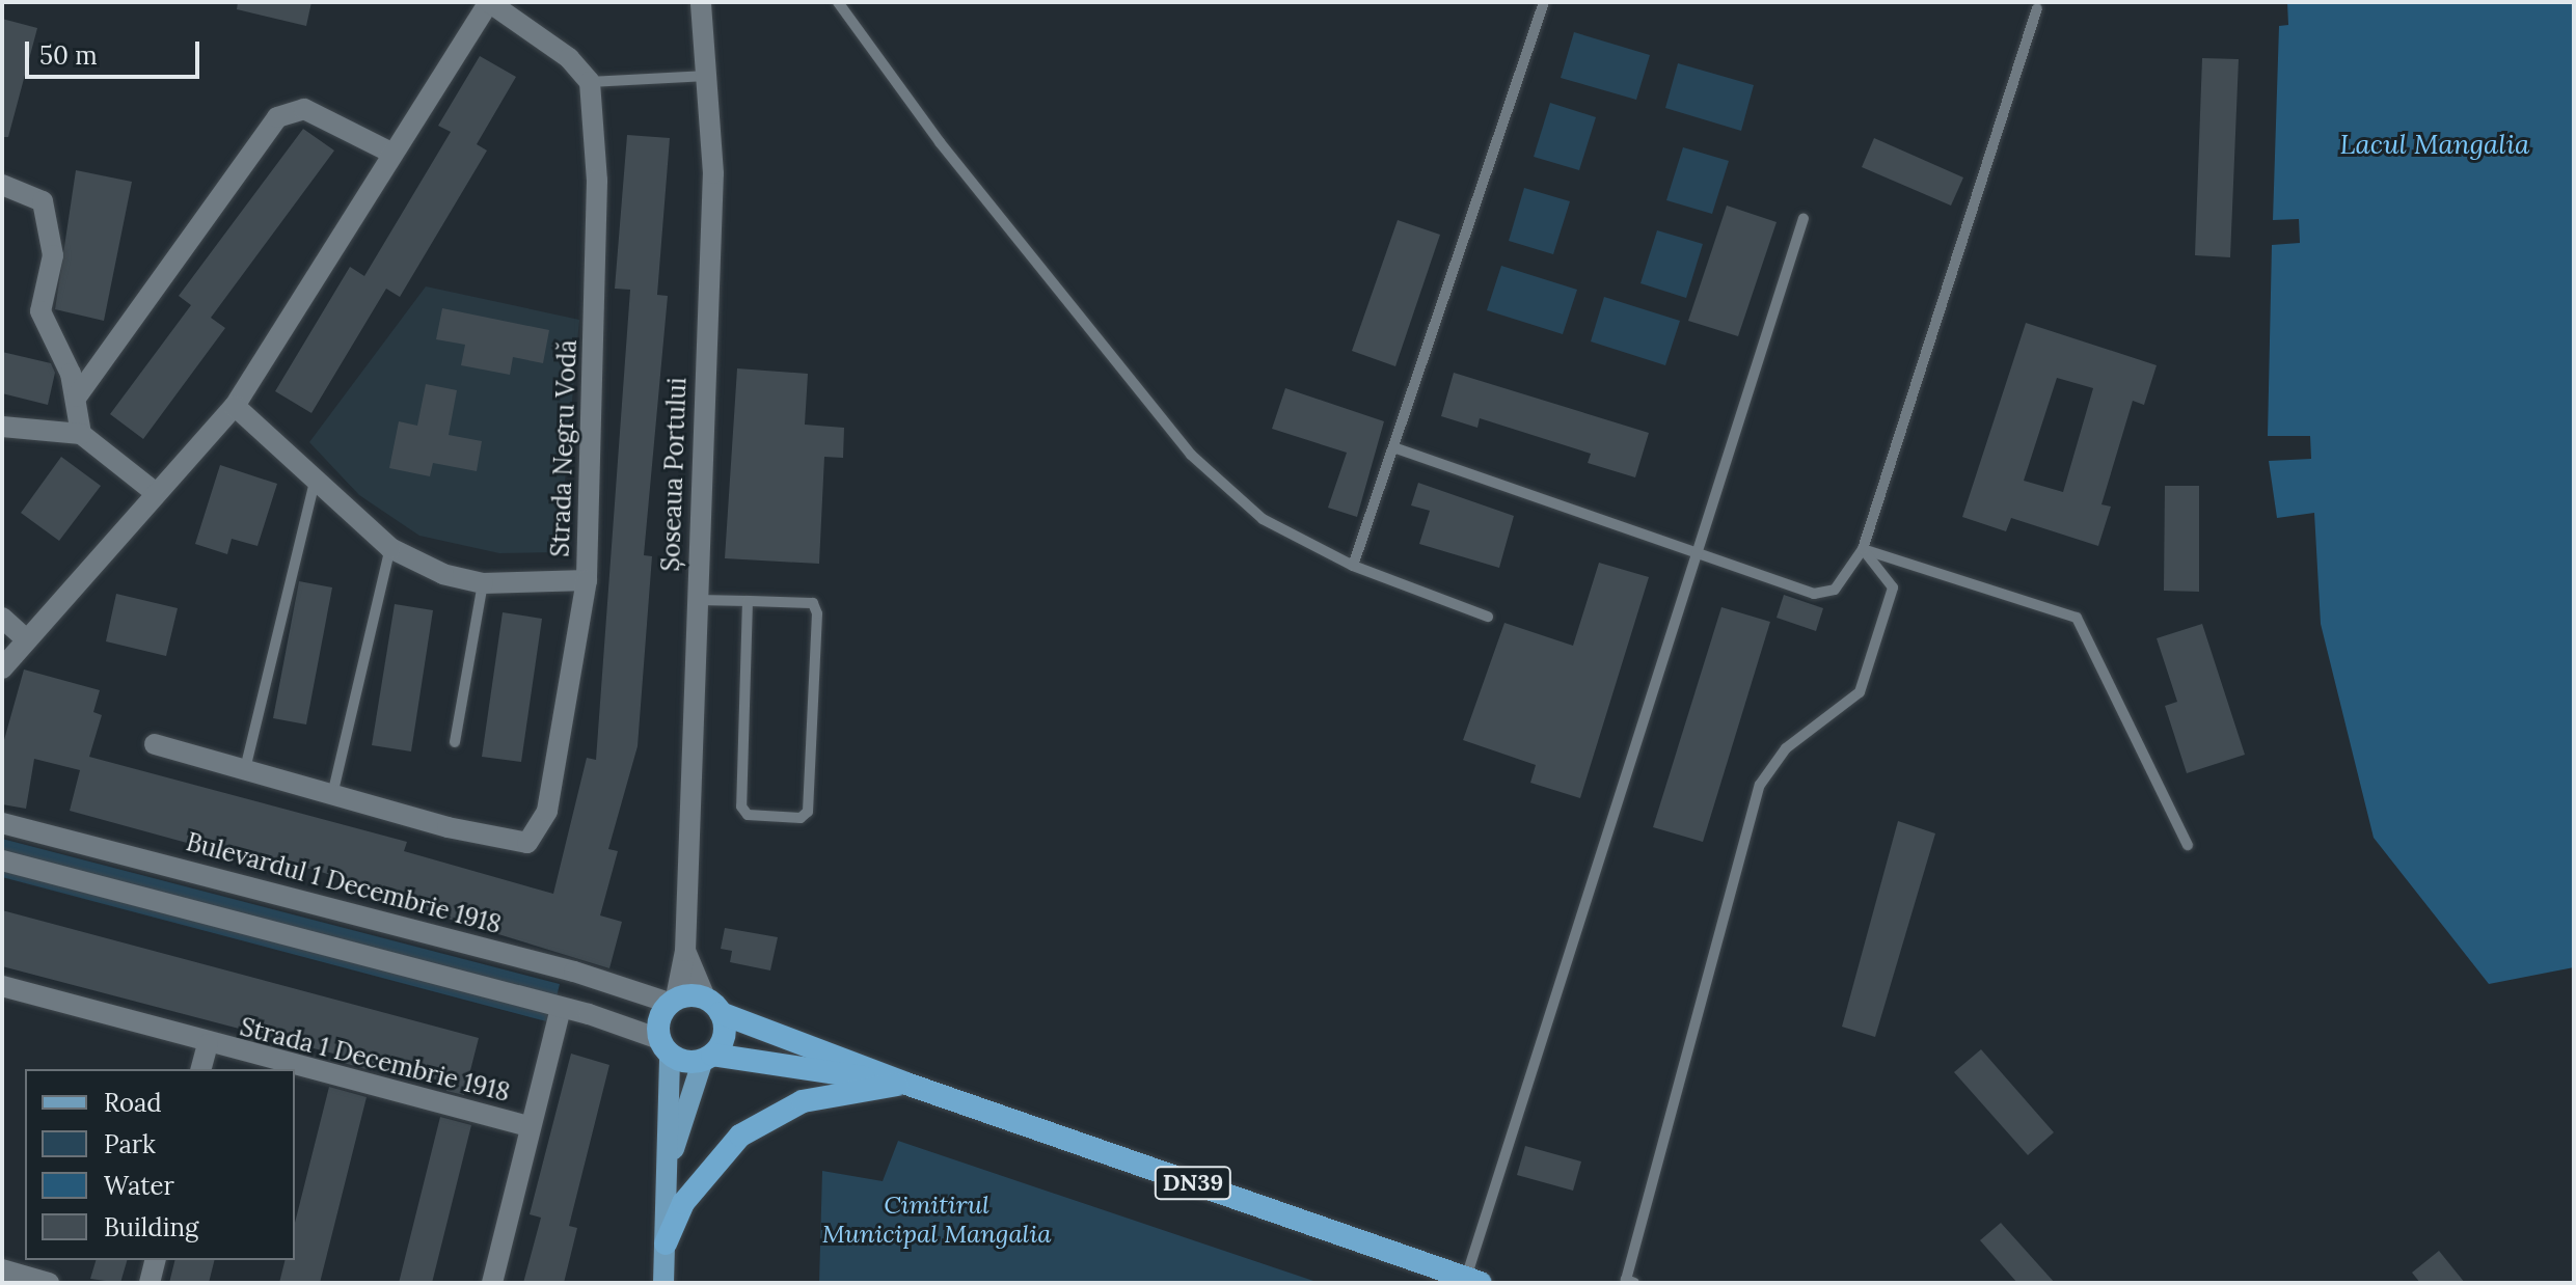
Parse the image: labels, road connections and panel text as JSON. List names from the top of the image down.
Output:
{
  "streets": {
    "highway": ["DN39"],
    "street": [
      "Strada Negru Vodă",
      "Șoseaua Portului",
      "Bulevardul 1 Decembrie 1918",
      "Strada 1 Decembrie 1918"
    ]
  },
  "crossings": [
    ["Bulevardul 1 Decembrie 1918", "DN39"]
  ],
  "water": ["Lacul Mangalia"],
  "parks": ["Cimitirul Municipal Mangalia"],
  "legend": [
    "Road",
    "Park",
    "Water",
    "Building"
  ],
  "scale_bar": "50 m"
}
